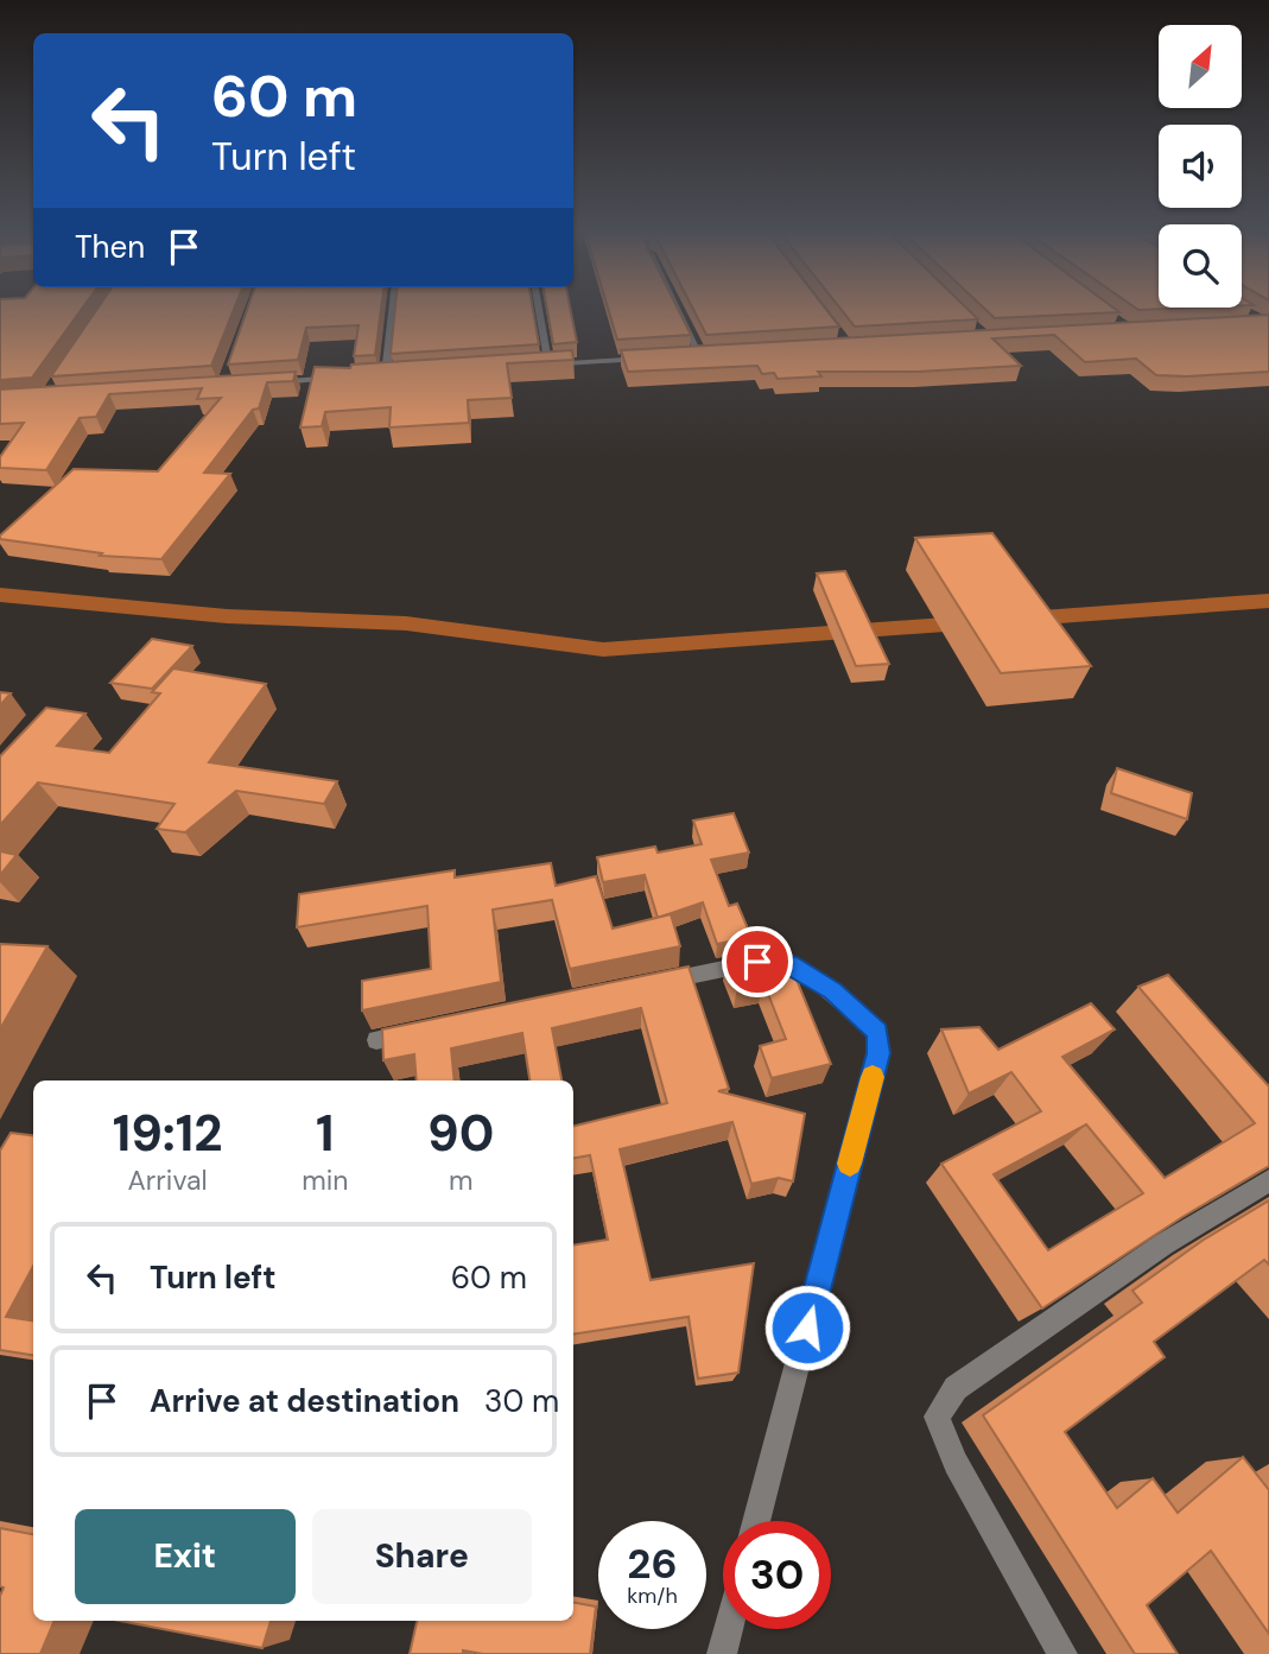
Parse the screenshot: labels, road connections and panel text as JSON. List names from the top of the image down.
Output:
{
  "north": "top right",
  "page": {
    "turn": ["60 m", "Turn left"],
    "then": "Then",
    "eta": [
      "19:12",
      "Arrival",
      "1",
      "min",
      "90",
      "m"
    ],
    "list": [
      {
        "name": "Turn left",
        "value": "60 m"
      },
      {
        "name": "Arrive at destination",
        "value": "30 m"
      }
    ],
    "buttons": ["Exit", "Share"],
    "speed": "26 km/h",
    "limit": "30"
  }
}
